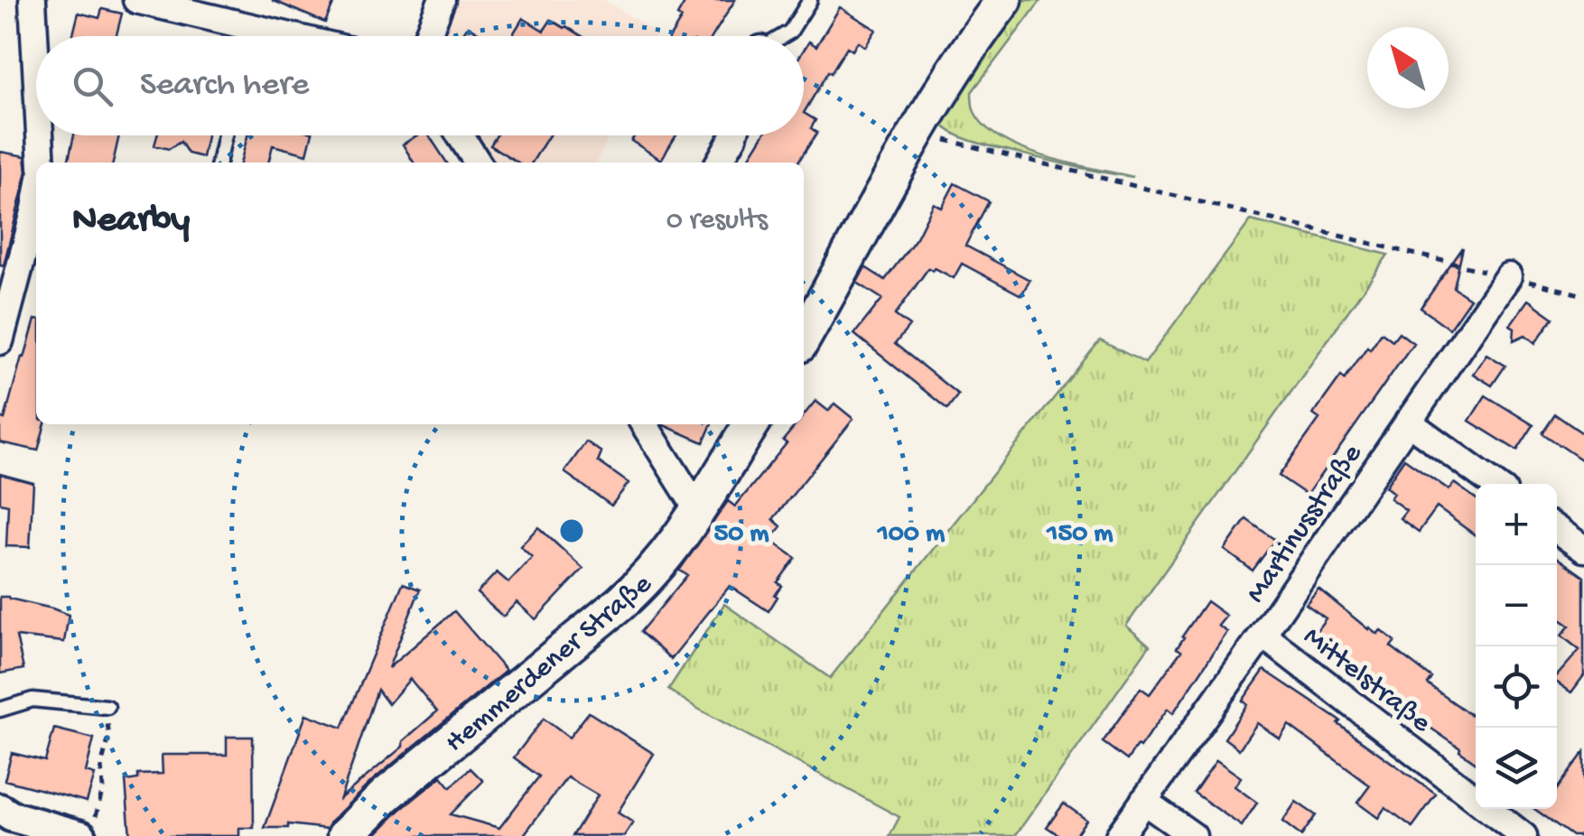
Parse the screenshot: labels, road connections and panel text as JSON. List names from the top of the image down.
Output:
{
  "streets": {
    "main road": ["Hemmerdener Straße"],
    "street": ["Martinusstraße", "Mittelstraße"]
  },
  "crossings": [
    ["Martinusstraße", "Mittelstraße"]
  ],
  "north": "top left",
  "page": {
    "search": "Search here",
    "heading": ["Nearby", "0 results"],
    "map_buttons": ["+", "−"]
  },
  "rings": ["50 m", "100 m", "150 m"]
}
